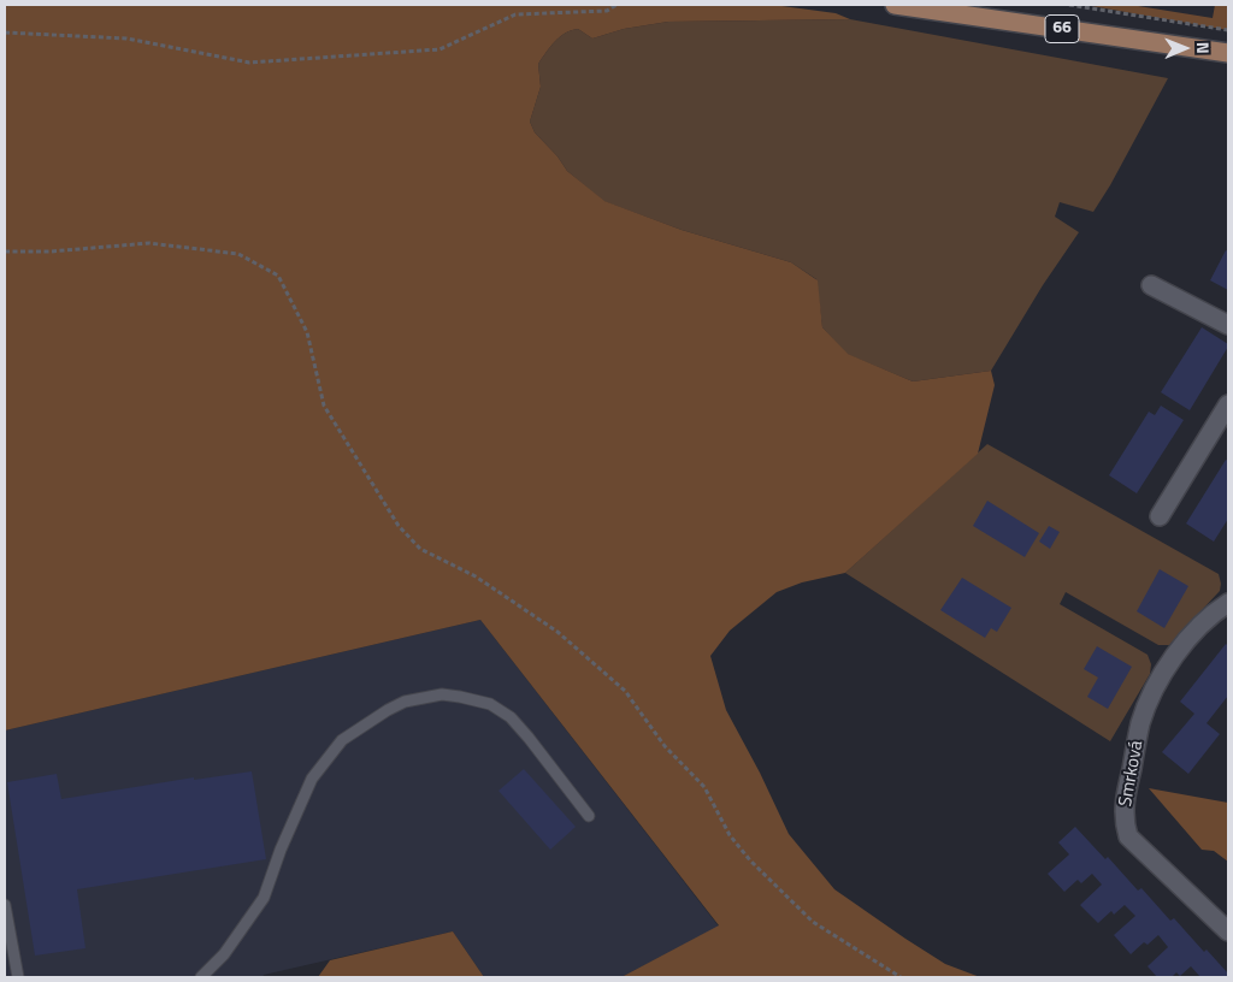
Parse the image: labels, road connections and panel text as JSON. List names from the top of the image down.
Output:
{
  "streets": {
    "main road": ["66"],
    "street": ["Smrková"]
  },
  "north": "right"
}
